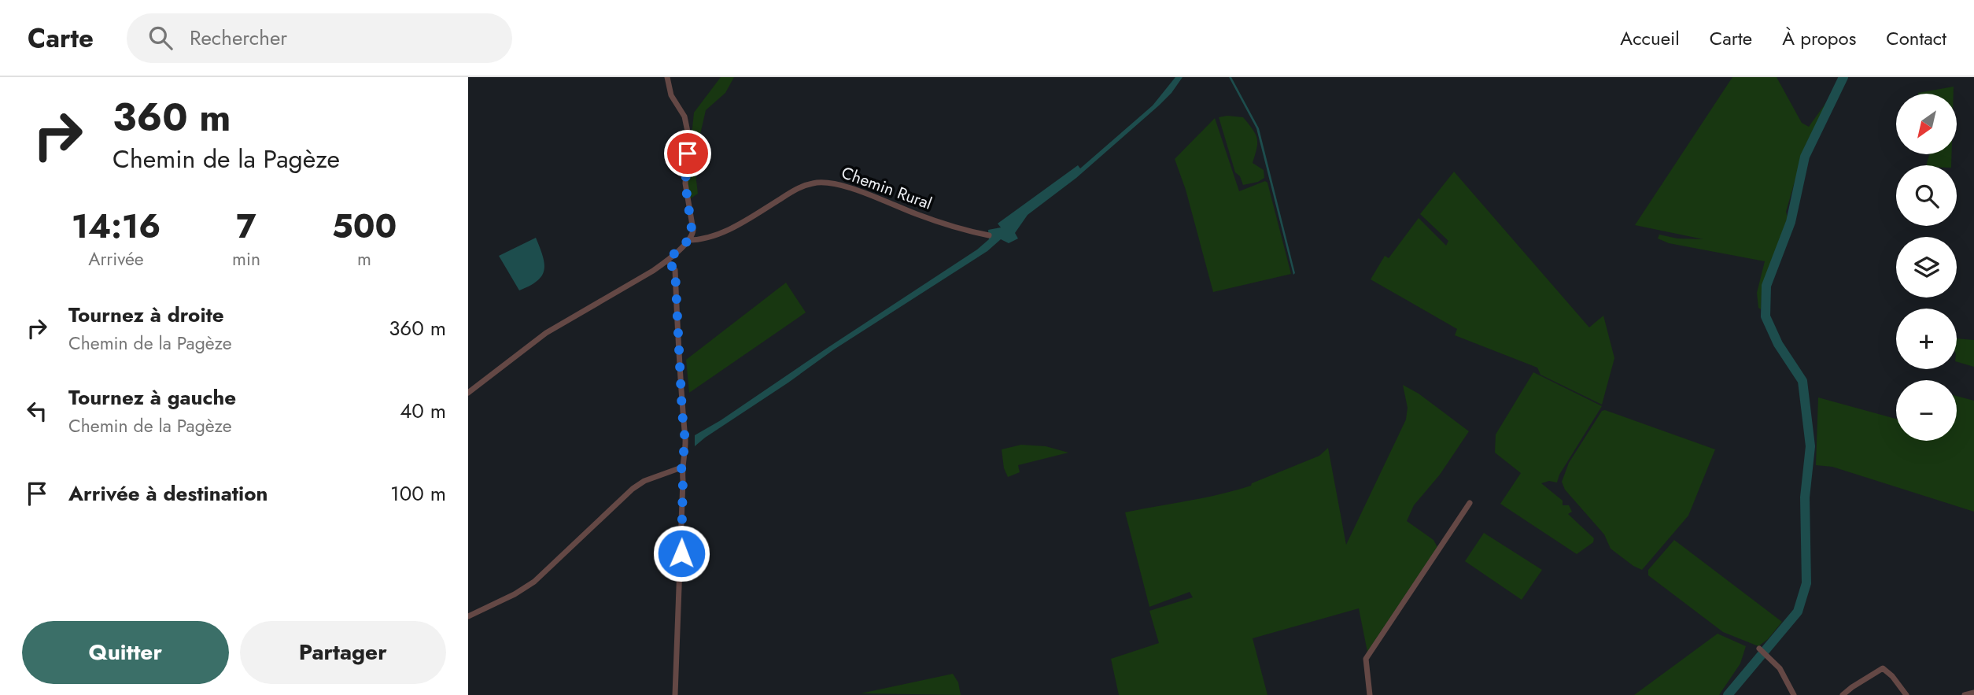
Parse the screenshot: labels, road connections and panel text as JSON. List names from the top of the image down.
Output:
{
  "streets": {
    "street": ["Chemin Rural"]
  },
  "north": "bottom left",
  "page": {
    "header": "Carte",
    "search": "Rechercher",
    "nav": [
      "Accueil",
      "Carte",
      "À propos",
      "Contact"
    ],
    "turn": ["360 m", "Chemin de la Pagèze"],
    "map_buttons": ["+", "−"],
    "eta": [
      "14:16",
      "Arrivée",
      "7",
      "min",
      "500",
      "m"
    ],
    "list": [
      {
        "name": "Tournez à droite",
        "note": "Chemin de la Pagèze",
        "value": "360 m"
      },
      {
        "name": "Tournez à gauche",
        "note": "Chemin de la Pagèze",
        "value": "40 m"
      },
      {
        "name": "Arrivée à destination",
        "value": "100 m"
      }
    ],
    "buttons": ["Quitter", "Partager"]
  }
}
